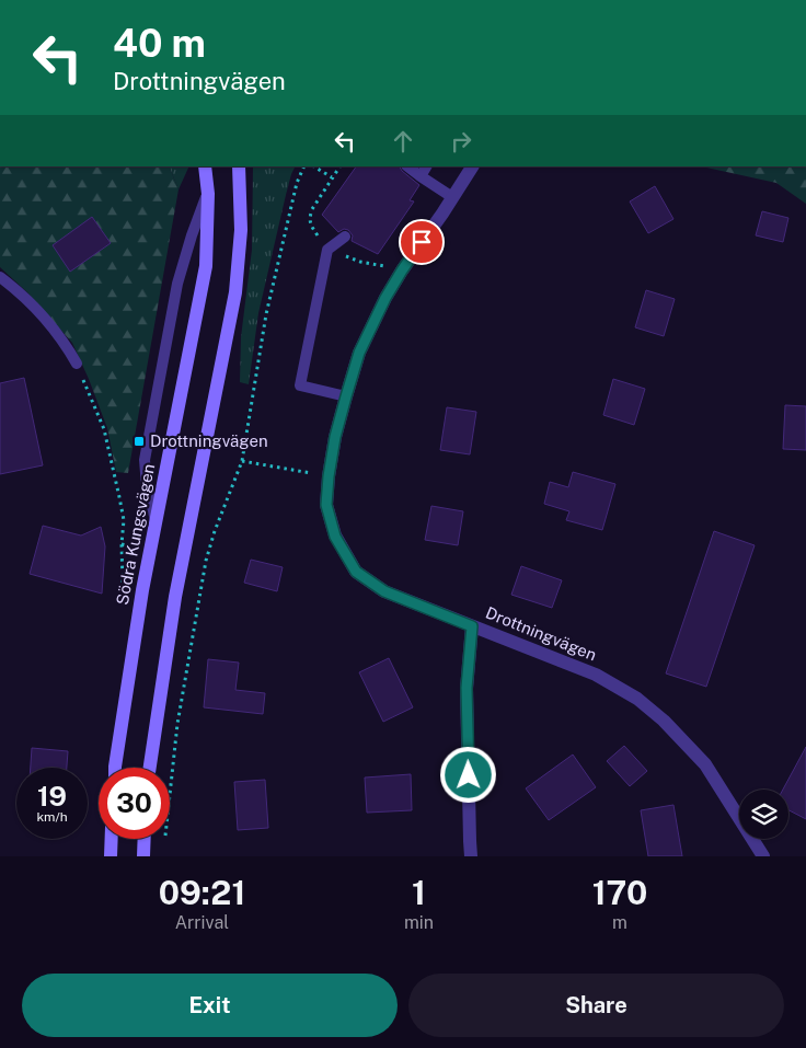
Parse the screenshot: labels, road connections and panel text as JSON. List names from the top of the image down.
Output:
{
  "streets": {
    "main road": ["Södra Kungsvägen"],
    "street": ["Drottningvägen"]
  },
  "places": {
    "transit": ["Drottningvägen"]
  },
  "page": {
    "turn": ["40 m", "Drottningvägen"],
    "speed": "19 km/h",
    "limit": "30",
    "eta": [
      "09:21",
      "Arrival",
      "1",
      "min",
      "170",
      "m"
    ],
    "buttons": ["Exit", "Share"]
  }
}
